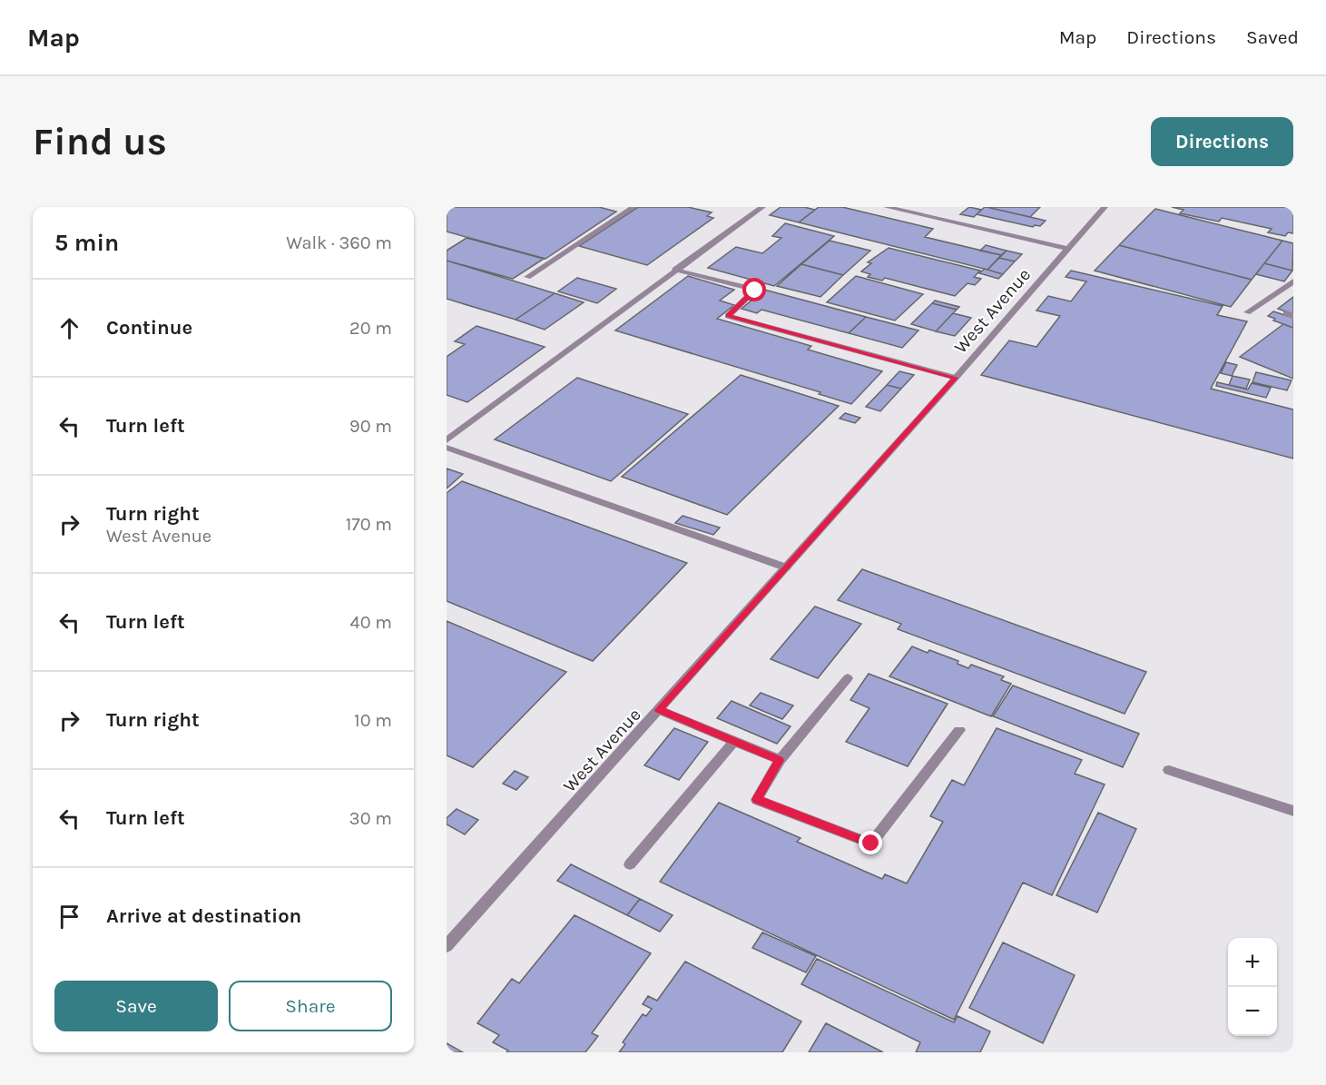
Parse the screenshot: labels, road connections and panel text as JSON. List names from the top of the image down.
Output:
{
  "streets": {
    "street": ["West Avenue"]
  },
  "page": {
    "header": "Map",
    "nav": ["Map", "Directions", "Saved"],
    "buttons": [
      "Directions",
      ["Save", "Share"]
    ],
    "title": "Find us",
    "heading": ["5 min", "Walk · 360 m"],
    "list": [
      ["Continue", "20 m"],
      ["Turn left", "90 m"],
      ["Turn right", "West Avenue", "170 m"],
      ["Turn left", "40 m"],
      ["Turn right", "10 m"],
      ["Turn left", "30 m"],
      "Arrive at destination"
    ],
    "map_buttons": ["+", "−"]
  }
}
